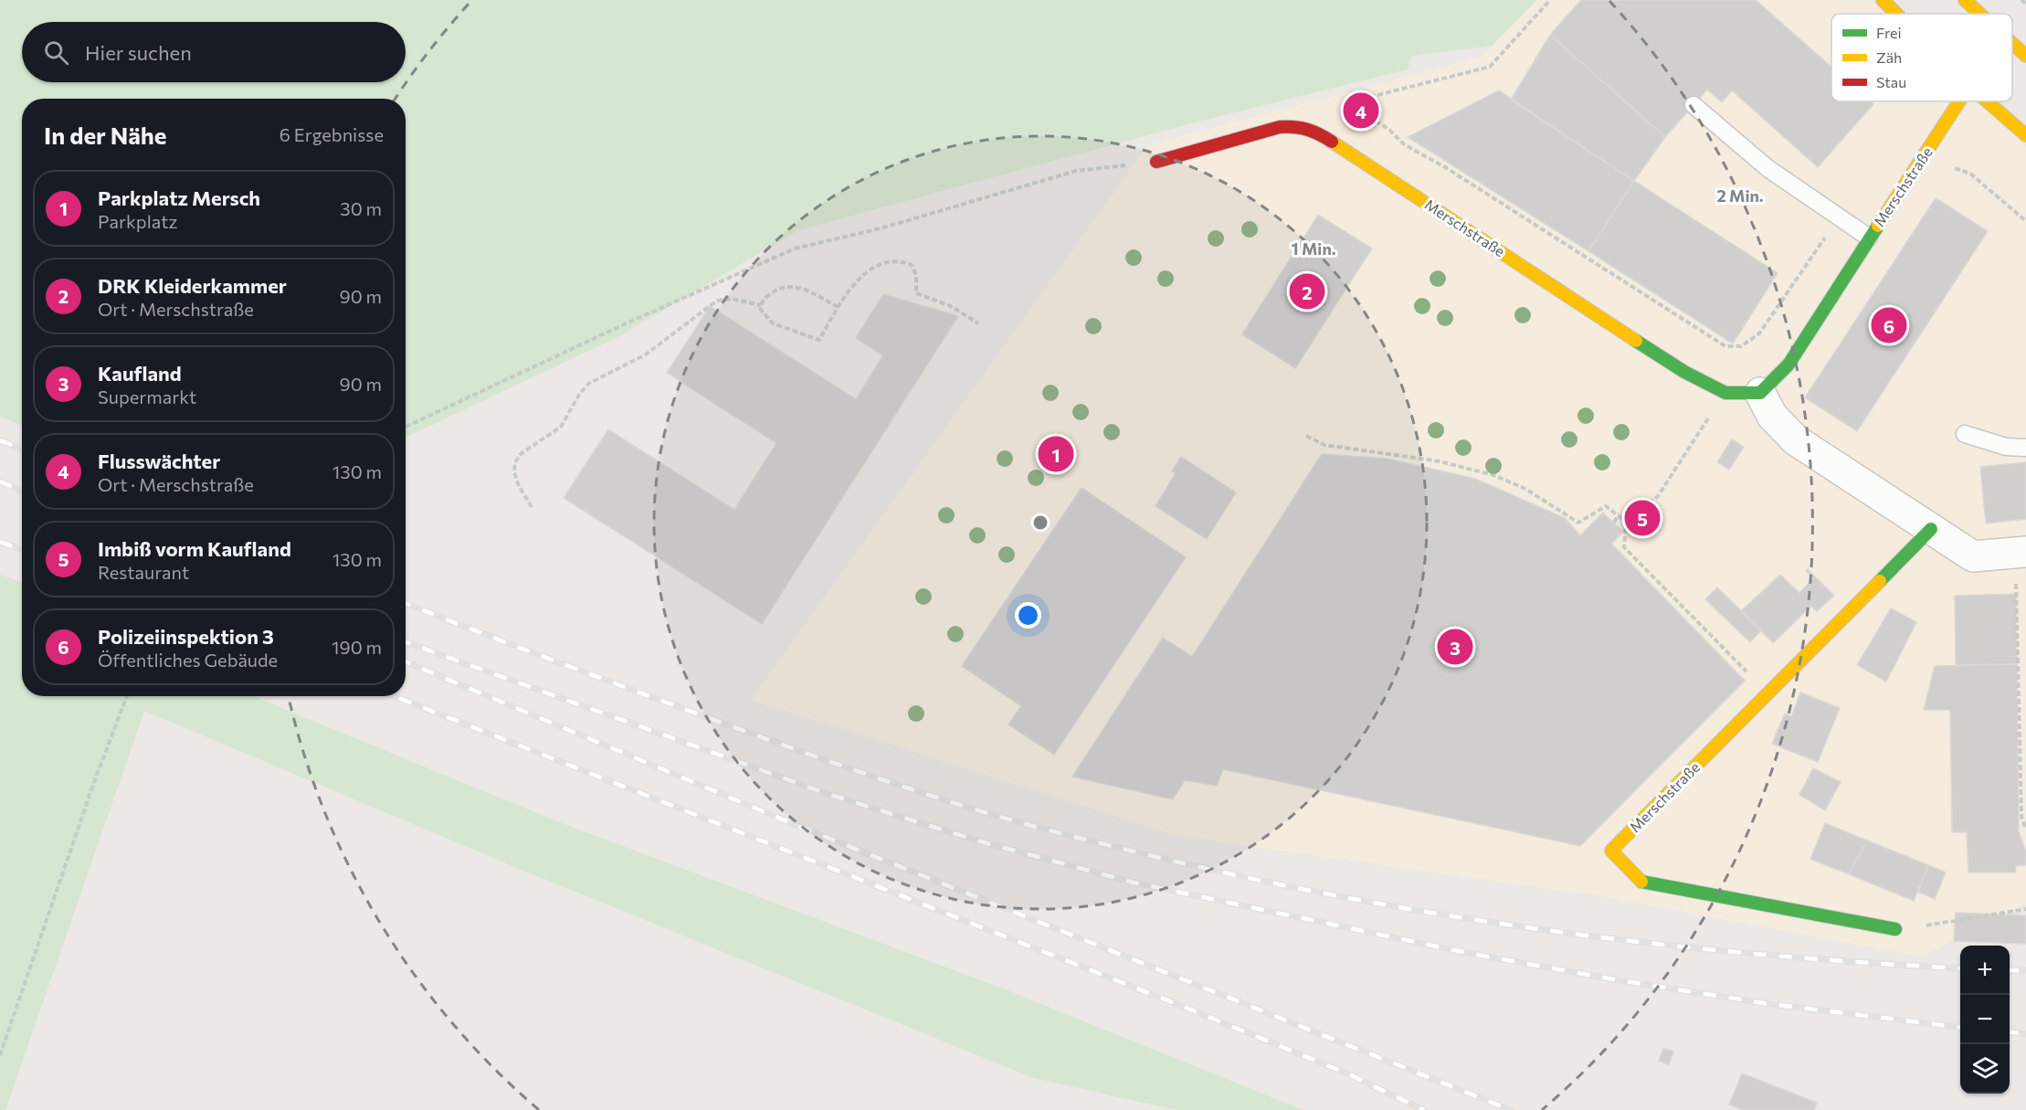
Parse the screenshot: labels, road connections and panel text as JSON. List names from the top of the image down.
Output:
{
  "streets": {
    "street": ["Merschstraße"]
  },
  "legend": ["Frei", "Zäh", "Stau"],
  "page": {
    "search": "Hier suchen",
    "pins": [
      "4",
      "2",
      "6",
      "1",
      "5",
      "3"
    ],
    "heading": ["In der Nähe", "6 Ergebnisse"],
    "list": [
      {
        "mark": "1",
        "name": "Parkplatz Mersch",
        "note": "Parkplatz",
        "value": "30 m"
      },
      {
        "mark": "2",
        "name": "DRK Kleiderkammer",
        "note": "Ort · Merschstraße",
        "value": "90 m"
      },
      {
        "mark": "3",
        "name": "Kaufland",
        "note": "Supermarkt",
        "value": "90 m"
      },
      {
        "mark": "4",
        "name": "Flusswächter",
        "note": "Ort · Merschstraße",
        "value": "130 m"
      },
      {
        "mark": "5",
        "name": "Imbiß vorm Kaufland",
        "note": "Restaurant",
        "value": "130 m"
      },
      {
        "mark": "6",
        "name": "Polizeiinspektion 3",
        "note": "Öffentliches Gebäude",
        "value": "190 m"
      }
    ],
    "map_buttons": ["+", "−"]
  },
  "rings": ["2 Min.", "1 Min."]
}
